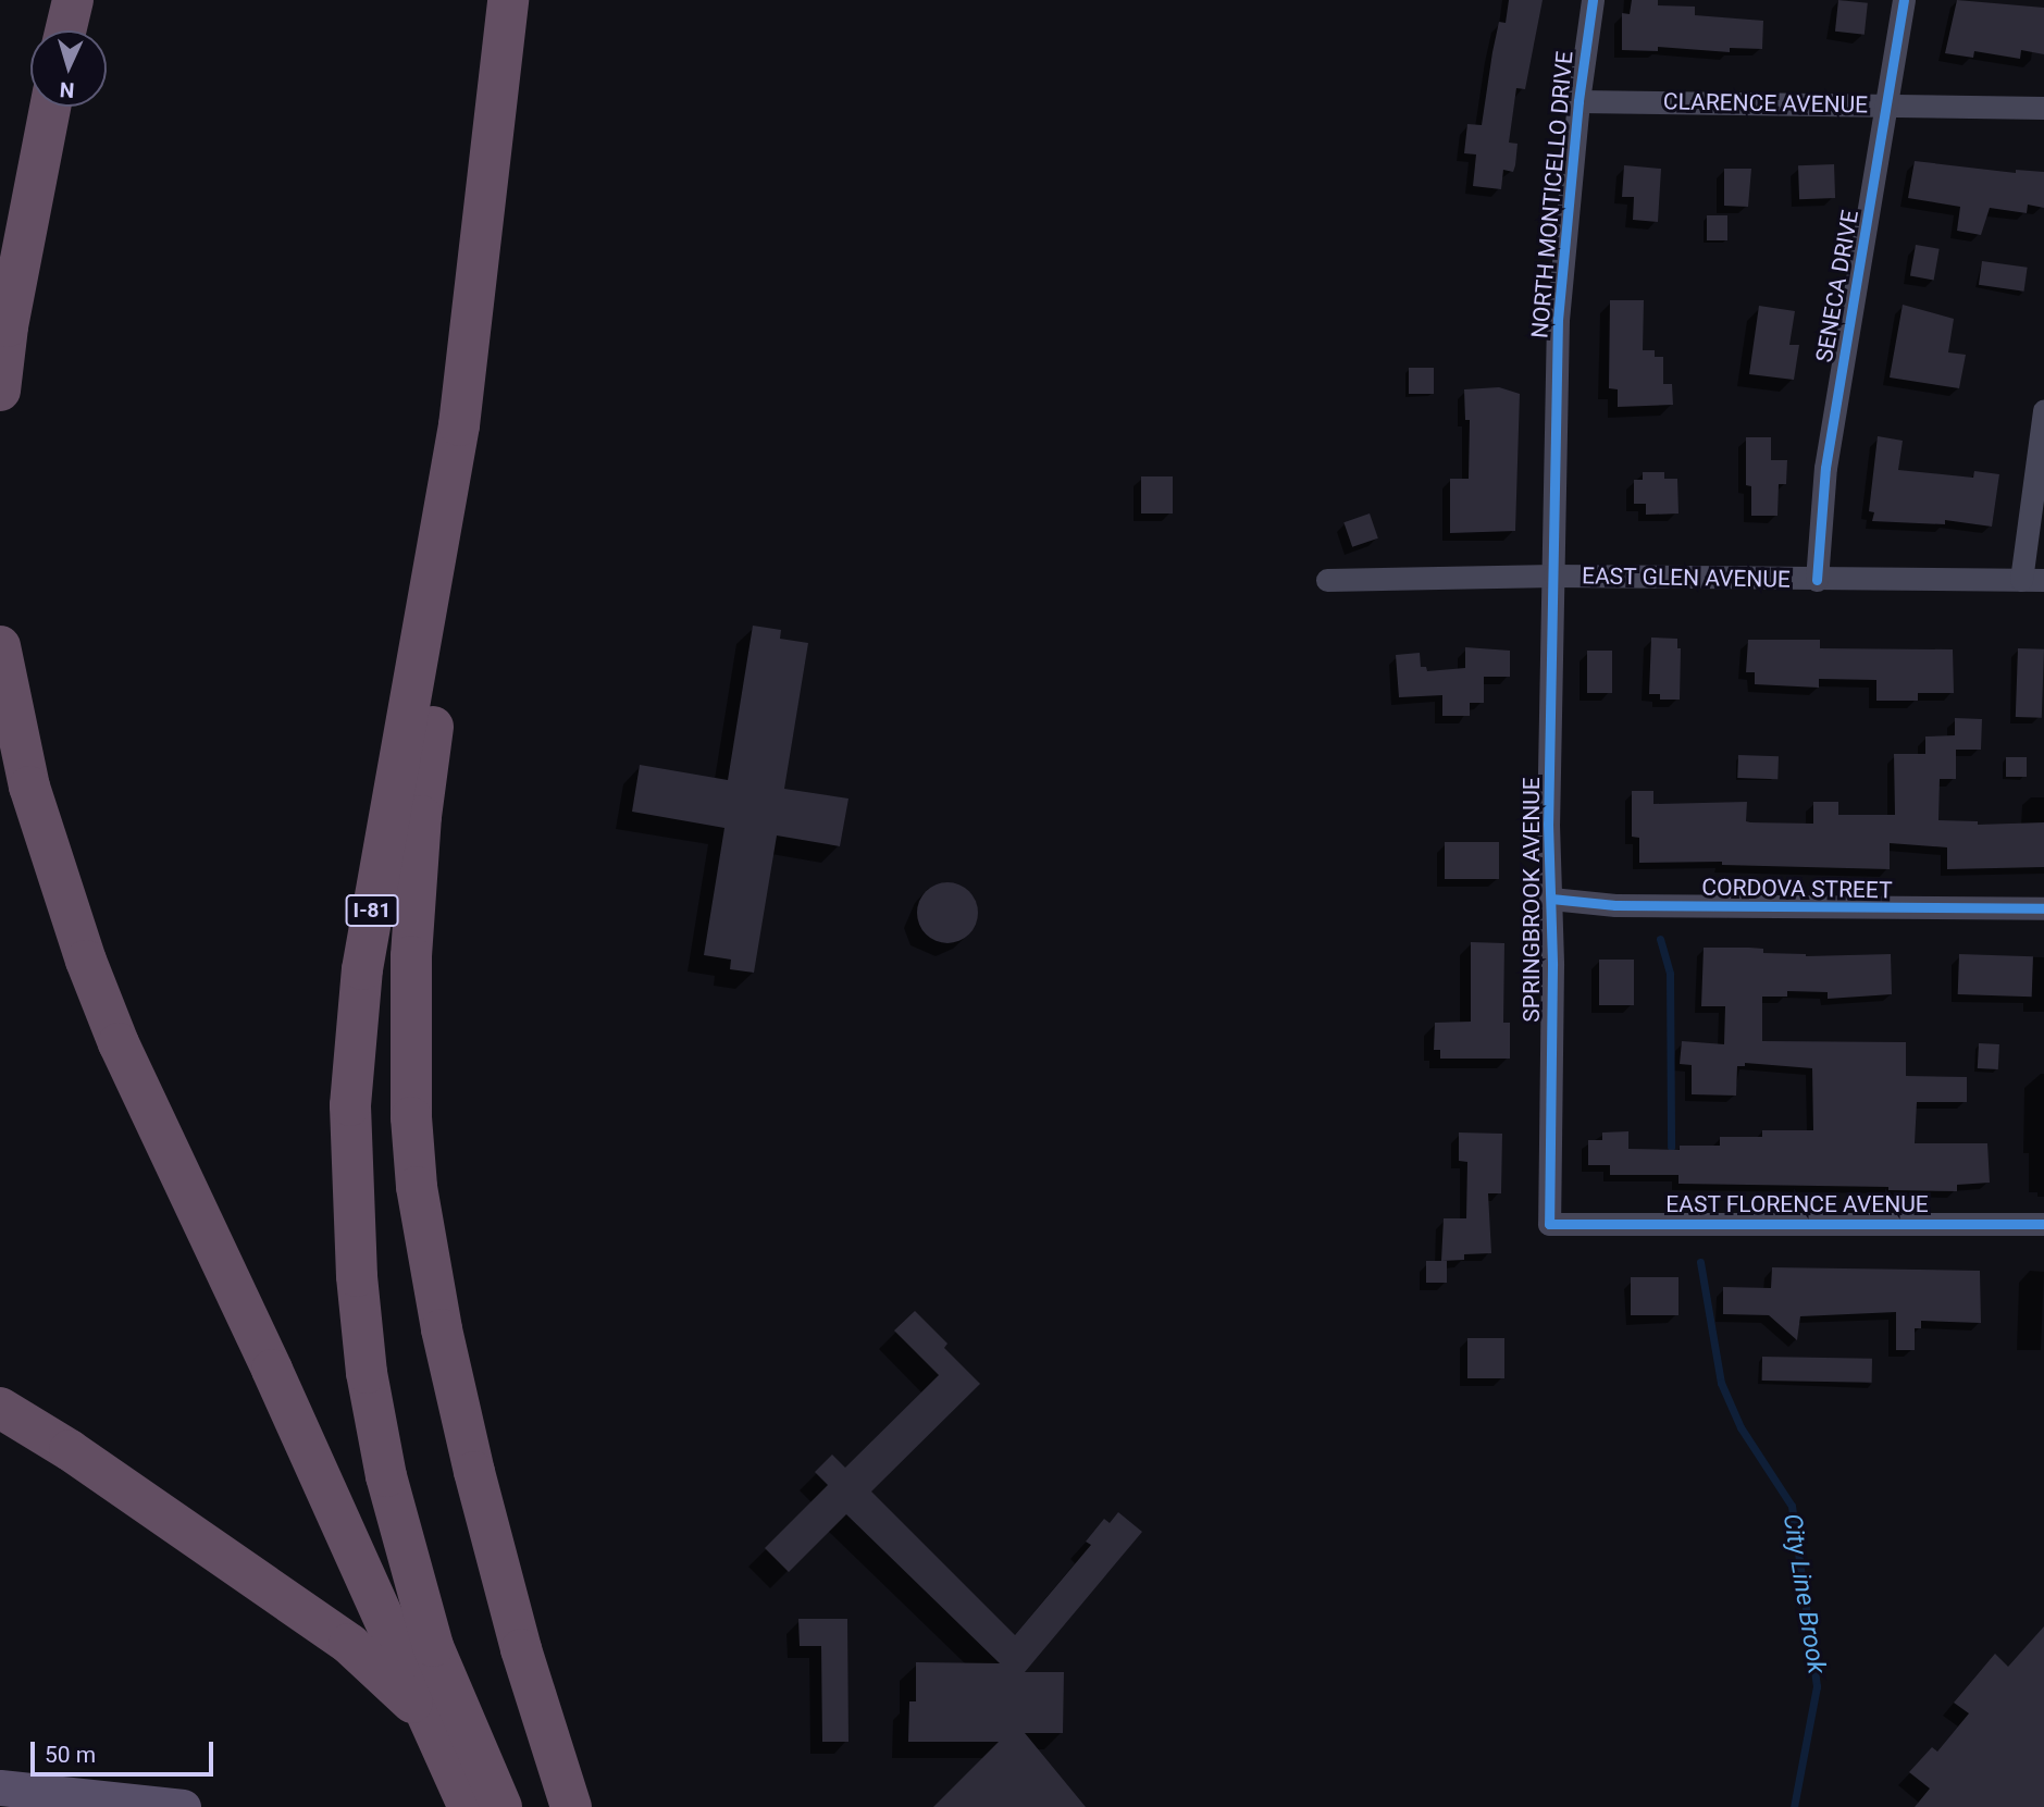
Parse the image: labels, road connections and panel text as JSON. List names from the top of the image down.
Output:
{
  "streets": {
    "highway": ["I-81"],
    "street": [
      "CLARENCE AVENUE",
      "NORTH MONTICELLO DRIVE",
      "SENECA DRIVE",
      "EAST GLEN AVENUE",
      "CORDOVA STREET",
      "SPRINGBROOK AVENUE",
      "EAST FLORENCE AVENUE"
    ]
  },
  "crossings": [
    ["CLARENCE AVENUE", "NORTH MONTICELLO DRIVE"],
    ["CLARENCE AVENUE", "SENECA DRIVE"],
    ["NORTH MONTICELLO DRIVE", "EAST GLEN AVENUE"],
    ["NORTH MONTICELLO DRIVE", "SPRINGBROOK AVENUE"],
    ["SENECA DRIVE", "EAST GLEN AVENUE"],
    ["EAST GLEN AVENUE", "SPRINGBROOK AVENUE"],
    ["CORDOVA STREET", "SPRINGBROOK AVENUE"],
    ["SPRINGBROOK AVENUE", "EAST FLORENCE AVENUE"]
  ],
  "water": ["City Line Brook"],
  "scale_bar": "50 m",
  "north": "bottom"
}
